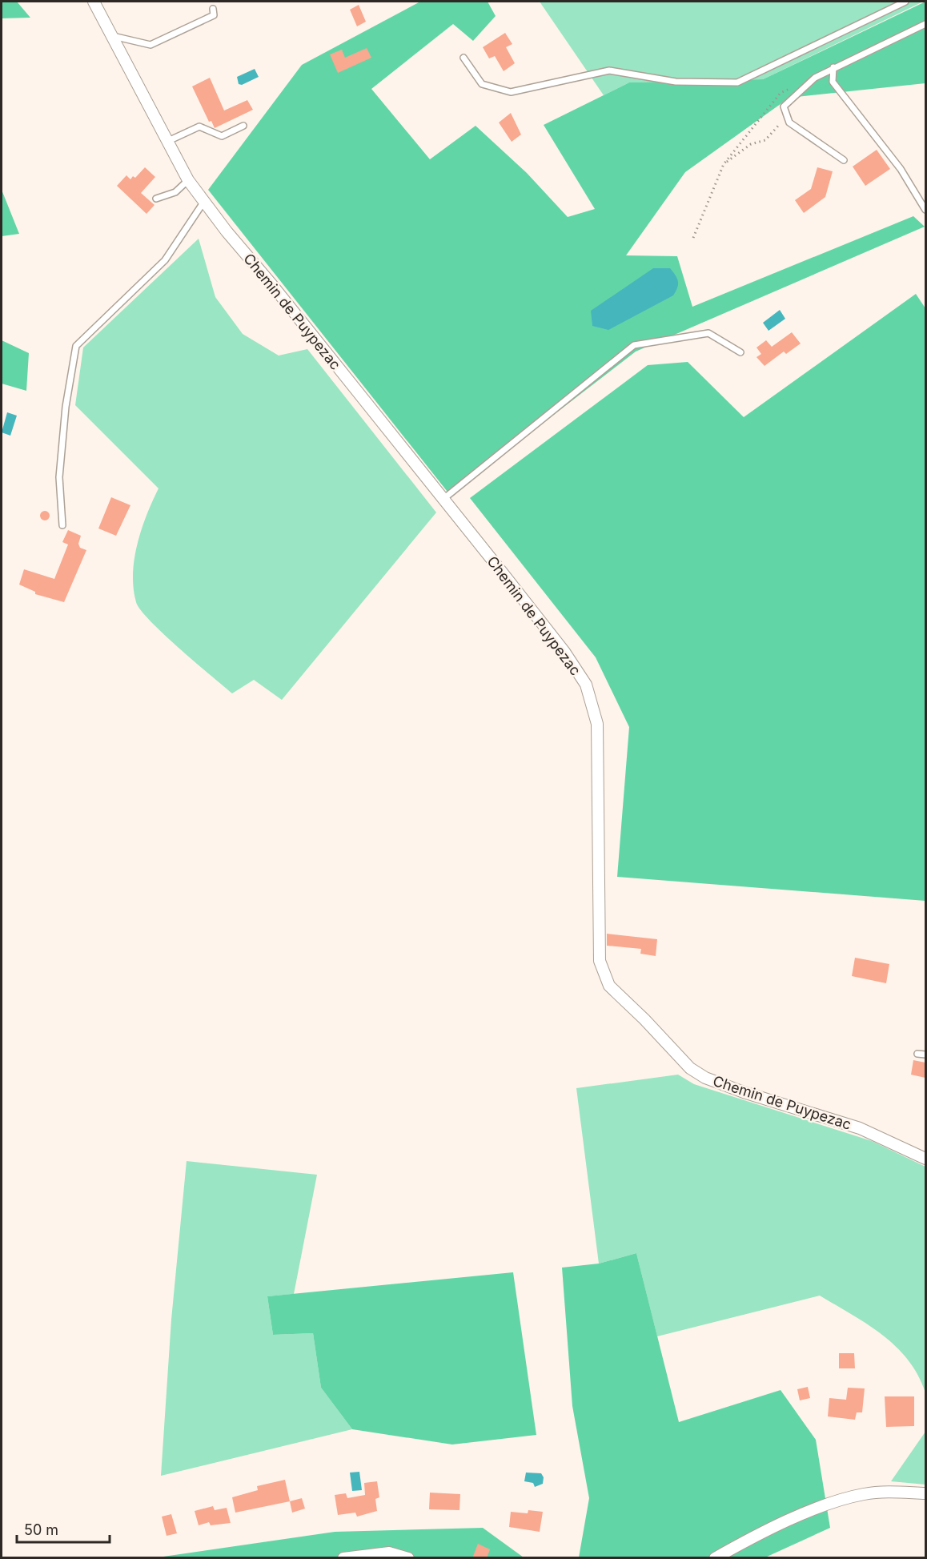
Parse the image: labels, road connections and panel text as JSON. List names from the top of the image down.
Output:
{
  "streets": {
    "street": ["Chemin de Puypezac"]
  },
  "scale_bar": "50 m"
}
